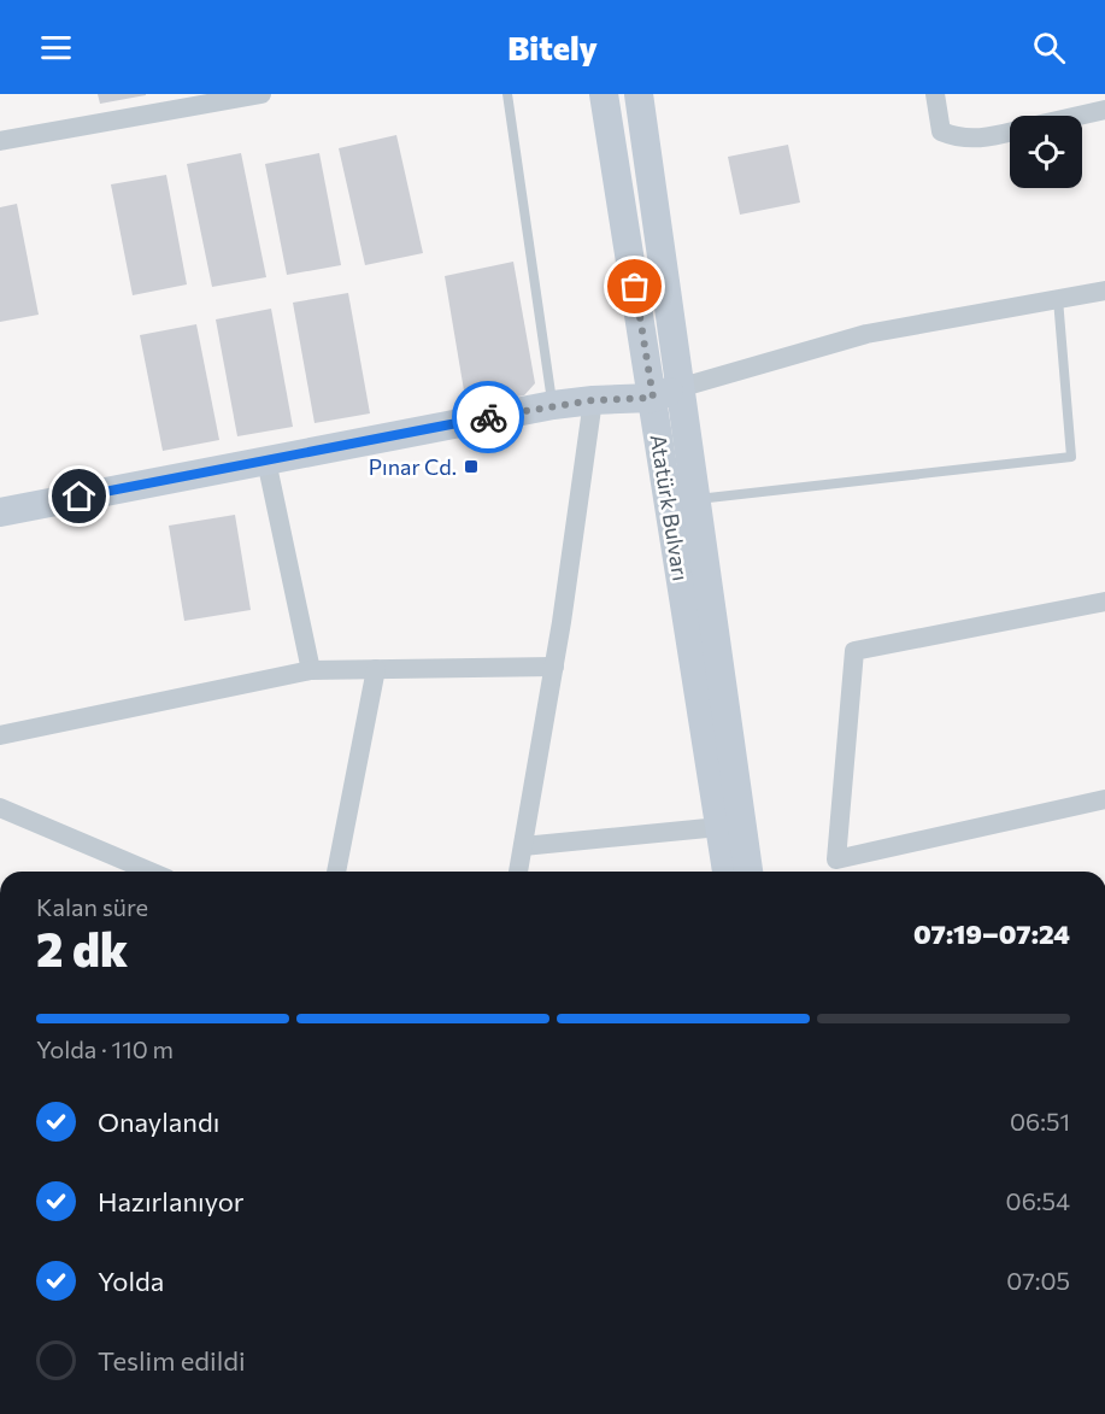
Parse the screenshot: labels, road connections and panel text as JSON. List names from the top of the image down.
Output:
{
  "streets": {
    "main road": ["Atatürk Bulvarı"]
  },
  "places": {
    "transit": ["Pınar Cd."]
  },
  "page": {
    "header": "Bitely",
    "heading": ["2 dk", "Kalan süre", "07:19–07:24"],
    "bar": "Yolda · 110 m",
    "list": [
      ["Onaylandı", "06:51"],
      ["Hazırlanıyor", "06:54"],
      ["Yolda", "07:05"],
      "Teslim edildi"
    ]
  }
}
